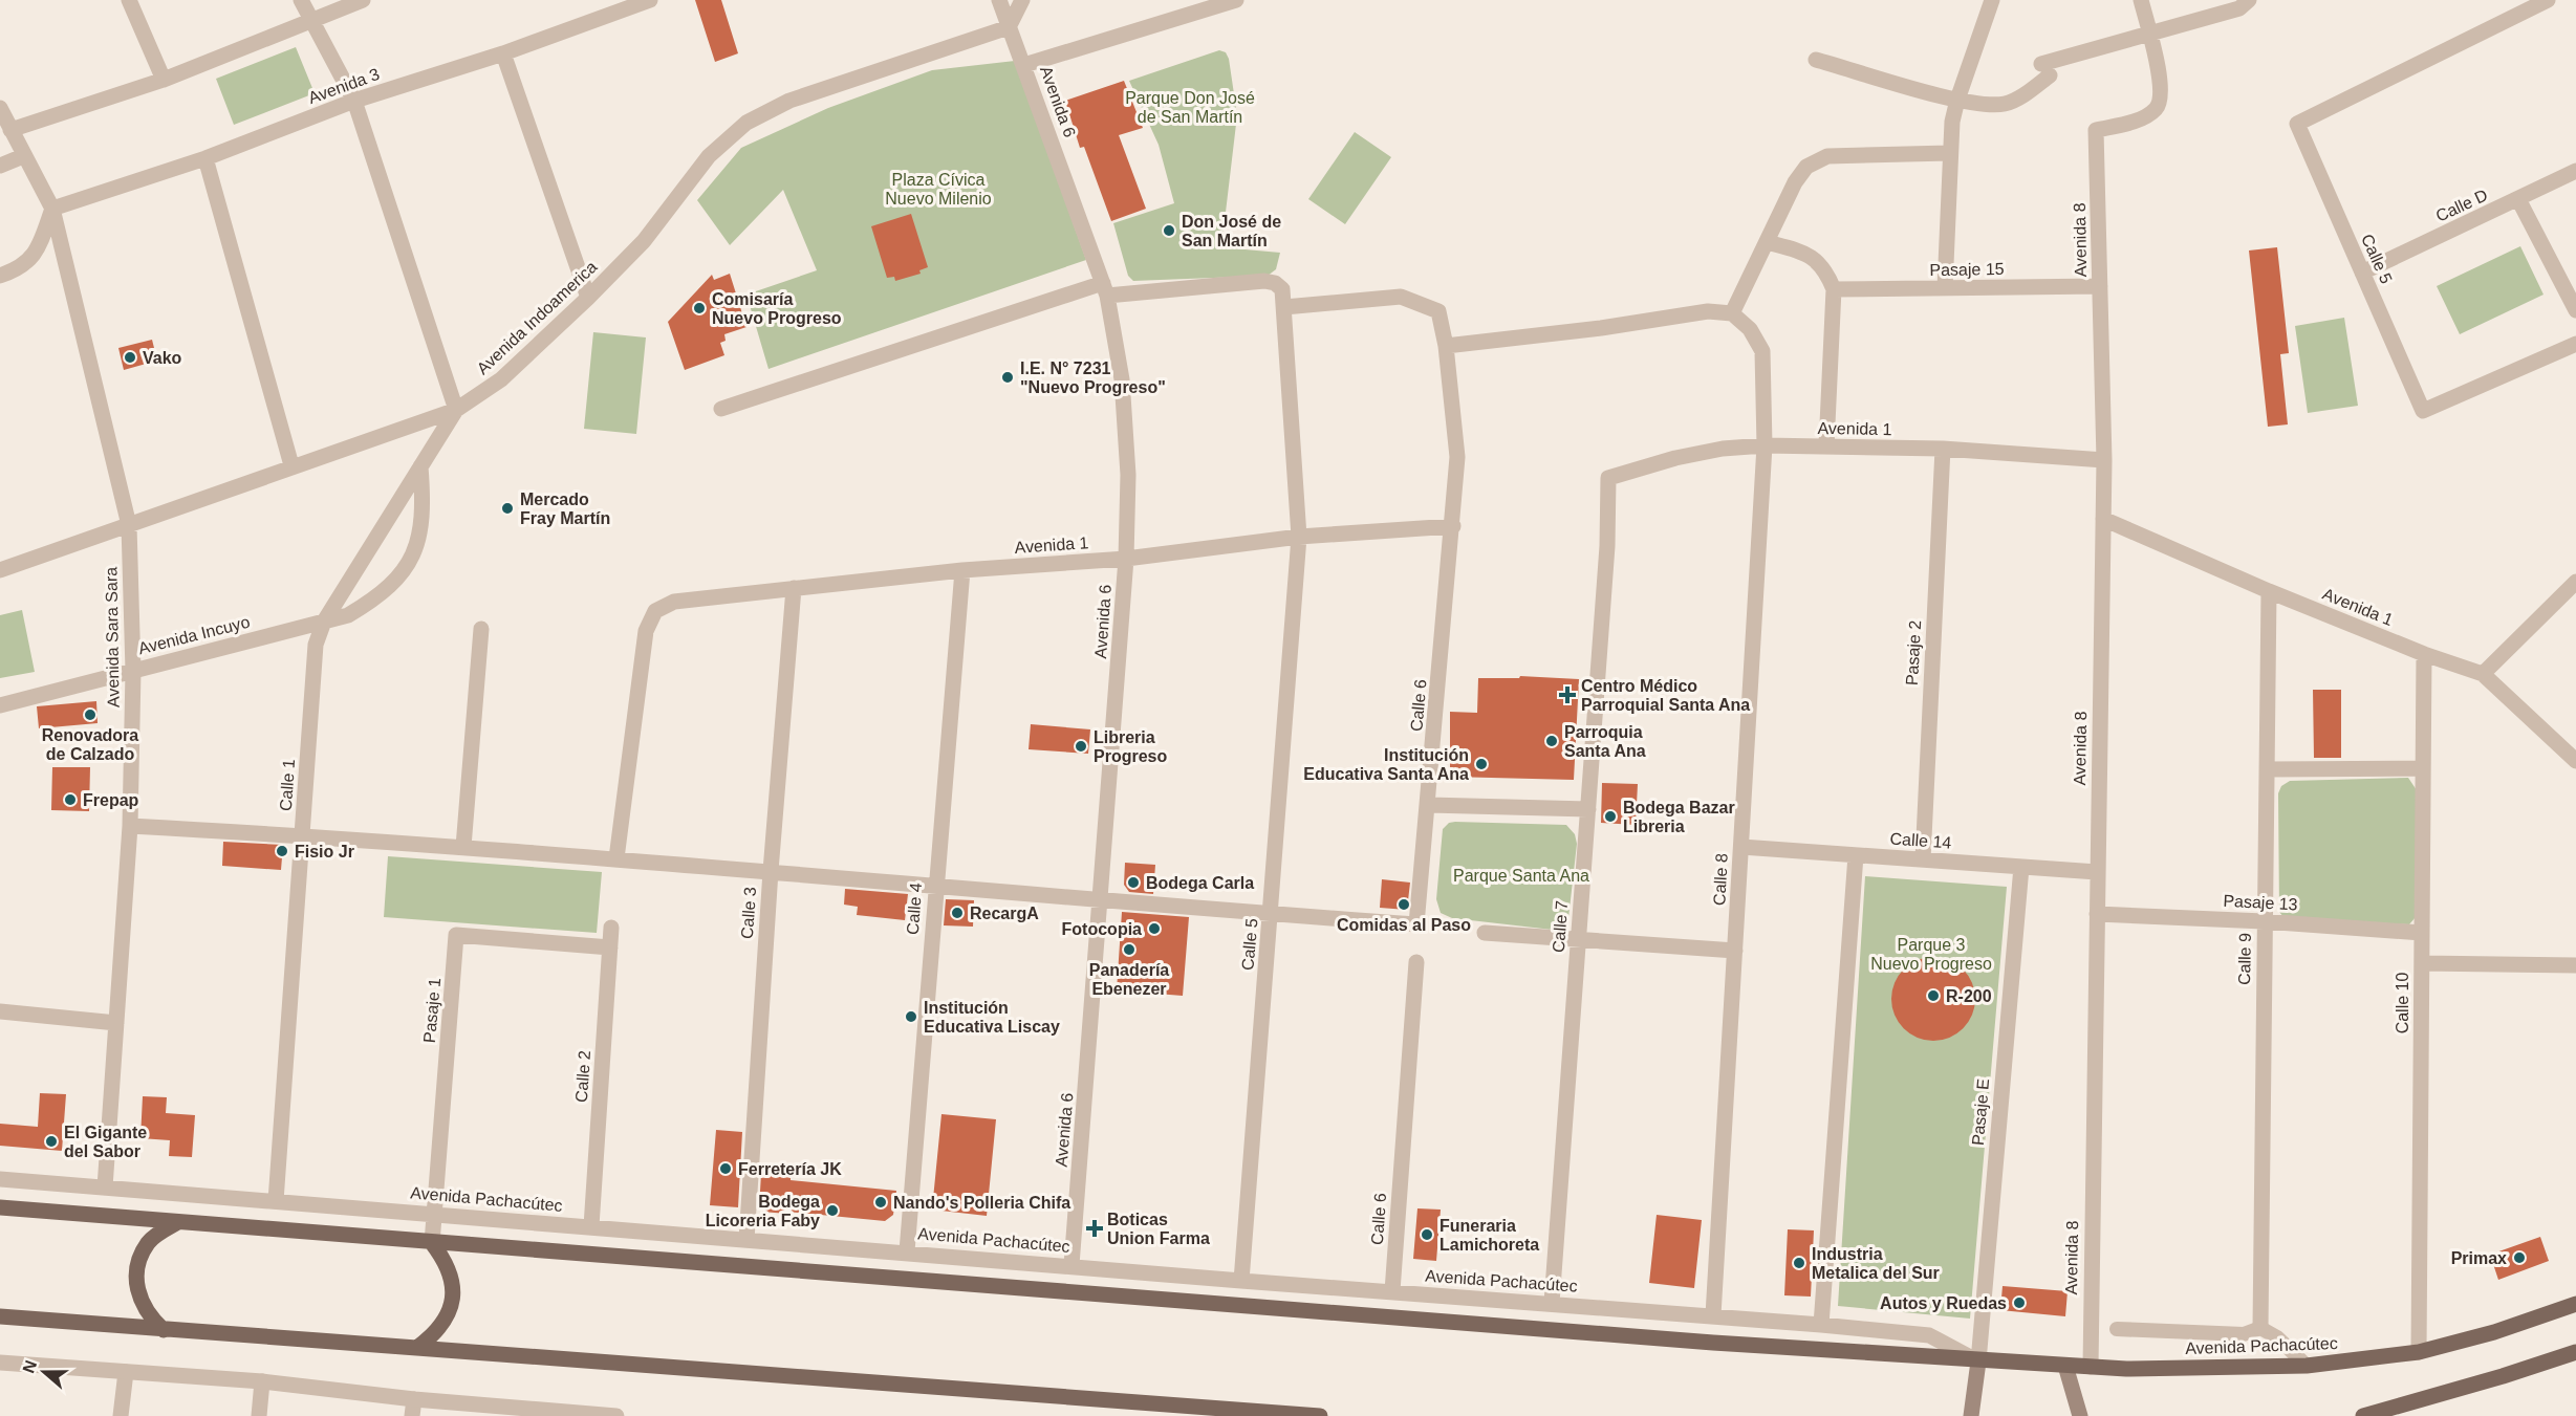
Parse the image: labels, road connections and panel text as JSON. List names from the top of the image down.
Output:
{
  "streets": {
    "main road": ["Avenida Pachacútec"],
    "street": [
      "Avenida 3",
      "Avenida 6",
      "Calle D",
      "Avenida 8",
      "Calle 5",
      "Pasaje 15",
      "Avenida Indoamerica",
      "Avenida 1",
      "Avenida Incuyo",
      "Avenida Sara Sara",
      "Pasaje 2",
      "Calle 6",
      "Calle 1",
      "Calle 14",
      "Calle 8",
      "Pasaje 13",
      "Calle 4",
      "Calle 3",
      "Calle 7",
      "Calle 9",
      "Calle 10",
      "Pasaje 1",
      "Calle 2",
      "Pasaje E"
    ]
  },
  "crossings": [
    ["Avenida 3", "Avenida Sara Sara"],
    ["Avenida 6", "Avenida Indoamerica"],
    ["Avenida 6", "Avenida 1"],
    ["Avenida 6", "Avenida Pachacútec"],
    ["Calle D", "Calle 5"],
    ["Avenida 8", "Pasaje 15"],
    ["Avenida 8", "Avenida 1"],
    ["Avenida 8", "Calle 14"],
    ["Avenida 8", "Pasaje 13"],
    ["Avenida 8", "Avenida Pachacútec"],
    ["Calle 5", "Avenida 1"],
    ["Calle 5", "Calle 6"],
    ["Calle 5", "Avenida Pachacútec"],
    ["Avenida Indoamerica", "Avenida Sara Sara"],
    ["Avenida Indoamerica", "Calle 1"],
    ["Avenida 1", "Pasaje 2"],
    ["Avenida 1", "Calle 6"],
    ["Avenida 1", "Calle 8"],
    ["Avenida 1", "Calle 4"],
    ["Avenida 1", "Calle 3"],
    ["Avenida 1", "Calle 7"],
    ["Avenida 1", "Calle 9"],
    ["Avenida 1", "Calle 10"],
    ["Avenida Incuyo", "Avenida Sara Sara"],
    ["Avenida Incuyo", "Calle 1"],
    ["Avenida Sara Sara", "Avenida Pachacútec"],
    ["Pasaje 2", "Calle 14"],
    ["Calle 6", "Avenida Pachacútec"],
    ["Calle 1", "Avenida Pachacútec"],
    ["Calle 14", "Calle 8"],
    ["Calle 14", "Pasaje E"],
    ["Calle 8", "Avenida Pachacútec"],
    ["Pasaje 13", "Calle 9"],
    ["Pasaje 13", "Calle 10"],
    ["Calle 4", "Avenida Pachacútec"],
    ["Calle 3", "Avenida Pachacútec"],
    ["Calle 7", "Avenida Pachacútec"],
    ["Calle 10", "Avenida Pachacútec"],
    ["Pasaje 1", "Calle 2"],
    ["Pasaje 1", "Avenida Pachacútec"],
    ["Calle 2", "Avenida Pachacútec"],
    ["Pasaje E", "Avenida Pachacútec"]
  ],
  "parks": [
    "Parque Don José de San Martín",
    "Plaza Cívica Nuevo Milenio",
    "Parque Santa Ana",
    "Parque 3 Nuevo Progreso"
  ],
  "places": {
    "other": [
      "Don José de San Martín",
      "Comisaría Nuevo Progreso",
      "Vako",
      "I.E. N° 7231 \"Nuevo Progreso\"",
      "Mercado Fray Martín",
      "Renovadora de Calzado",
      "Parroquia Santa Ana",
      "Libreria Progreso",
      "Institución Educativa Santa Ana",
      "Frepap",
      "Bodega Bazar Libreria",
      "Fisio Jr",
      "Bodega Carla",
      "Comidas al Paso",
      "RecargA",
      "Fotocopia",
      "Panadería Ebenezer",
      "R-200",
      "Institución Educativa Liscay",
      "El Gigante del Sabor",
      "Ferretería JK",
      "Nando's Polleria Chifa",
      "Bodega Licoreria Faby",
      "Funeraria Lamichoreta",
      "Primax",
      "Industria Metalica del Sur",
      "Autos y Ruedas"
    ],
    "health": ["Centro Médico Parroquial Santa Ana", "Boticas Union Farma"]
  },
  "north": "left"
}
